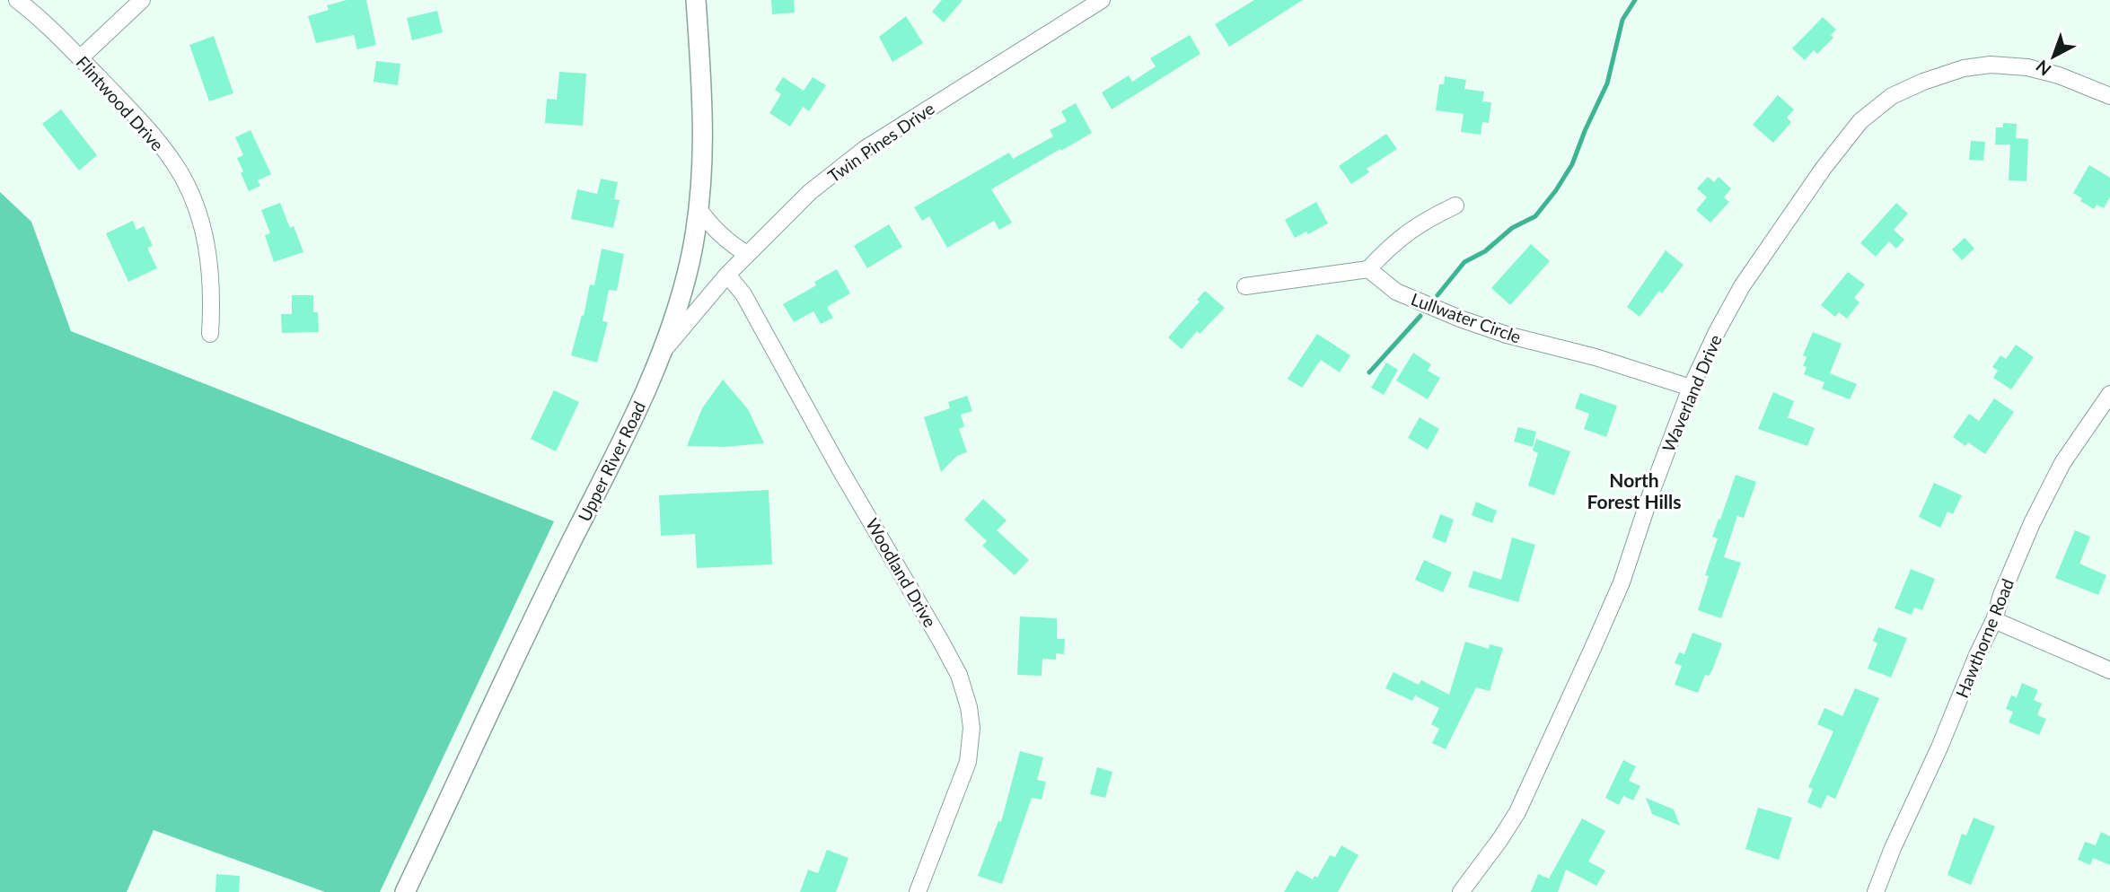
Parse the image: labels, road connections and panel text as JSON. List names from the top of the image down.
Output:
{
  "streets": {
    "street": [
      "Flintwood Drive",
      "Twin Pines Drive",
      "Lullwater Circle",
      "Waverland Drive",
      "Upper River Road",
      "Woodland Drive",
      "Hawthorne Road"
    ]
  },
  "crossings": [
    ["Twin Pines Drive", "Upper River Road"],
    ["Twin Pines Drive", "Woodland Drive"],
    ["Lullwater Circle", "Waverland Drive"]
  ],
  "districts": ["North Forest Hills"],
  "north": "bottom left"
}
